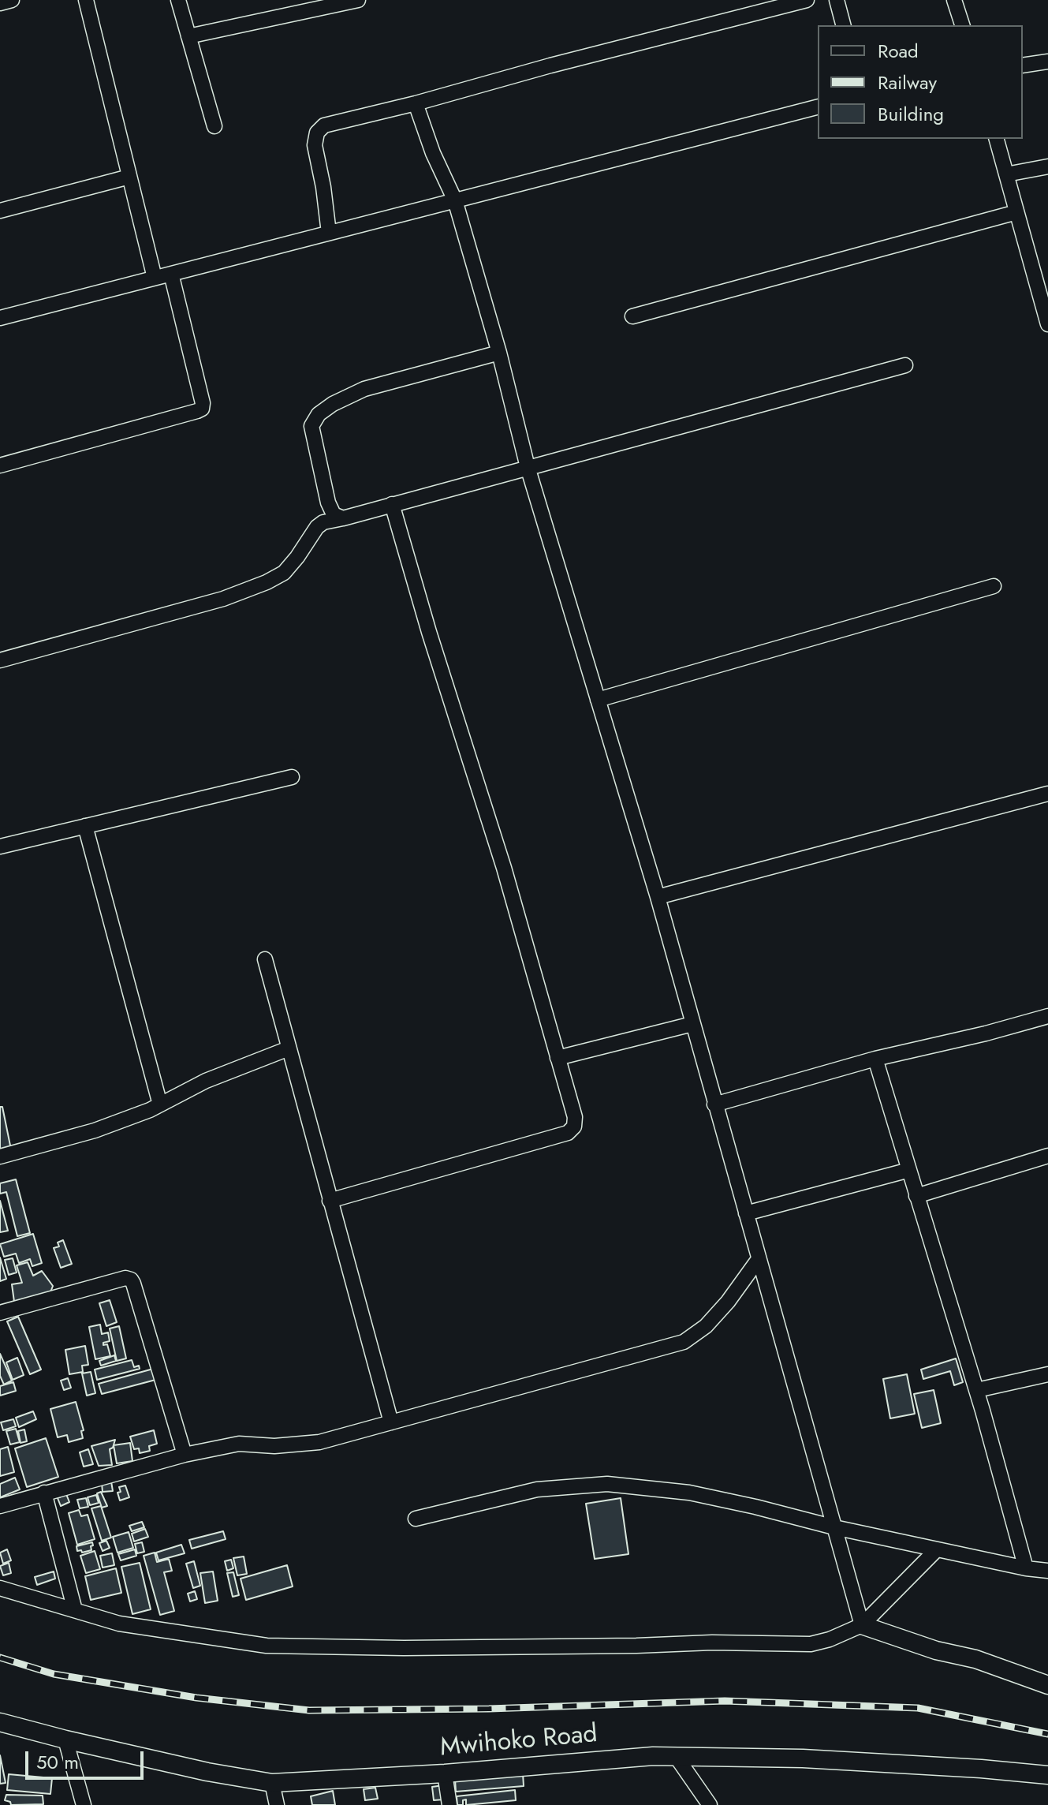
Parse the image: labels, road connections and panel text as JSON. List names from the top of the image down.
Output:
{
  "streets": {
    "street": ["Mwihoko Road"]
  },
  "legend": ["Road", "Railway", "Building"],
  "scale_bar": "50 m"
}
